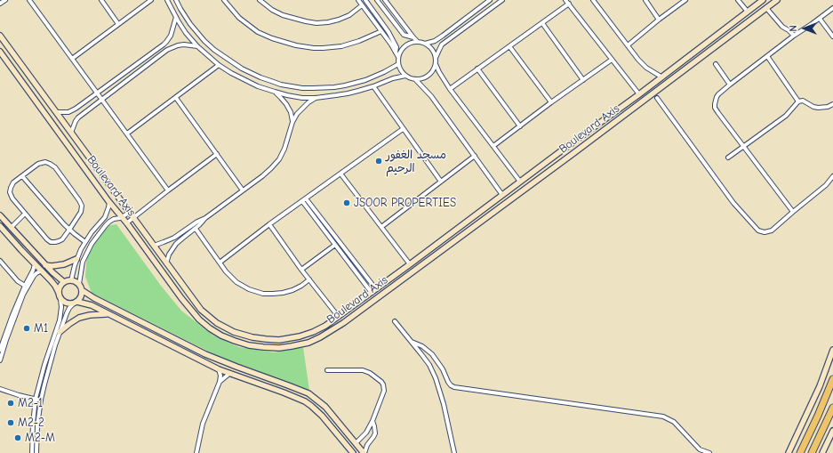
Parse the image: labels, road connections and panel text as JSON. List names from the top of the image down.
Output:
{
  "streets": {
    "street": ["Boulevard Axis"]
  },
  "places": [
    "مسجد الغفور الرحيم",
    "JSOOR PROPERTIES",
    "M1",
    "M2-1",
    "M2-2",
    "M2-M"
  ],
  "north": "left"
}
